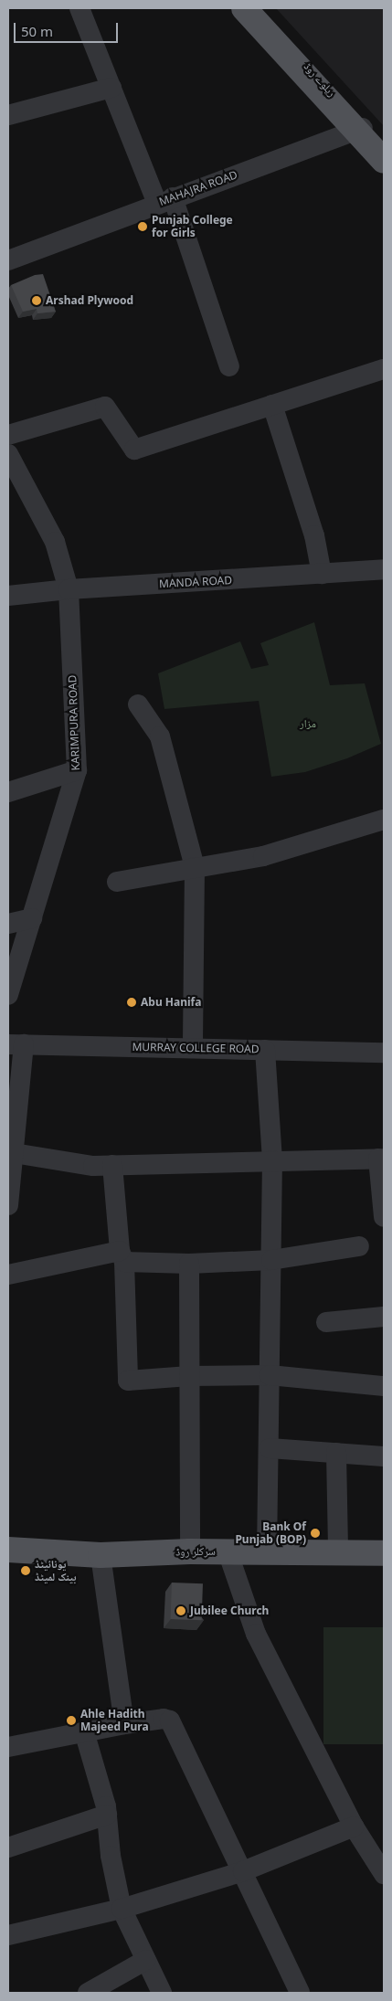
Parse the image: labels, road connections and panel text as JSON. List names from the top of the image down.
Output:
{
  "streets": {
    "main road": ["ریلوے روڈ", "سرکلر روڈ"],
    "street": [
      "MAHAJRA ROAD",
      "MANDA ROAD",
      "KARIMPURA ROAD",
      "MURRAY COLLEGE ROAD"
    ]
  },
  "crossings": [
    ["ریلوے روڈ", "MAHAJRA ROAD"],
    ["MANDA ROAD", "KARIMPURA ROAD"]
  ],
  "parks": ["مزار"],
  "places": [
    "Punjab College for Girls",
    "Arshad Plywood",
    "Abu Hanifa",
    "Bank Of Punjab (BOP)",
    "یونائیٹڈ بینک لمیٹڈ",
    "Jubilee Church",
    "Ahle Hadith Majeed Pura"
  ],
  "scale_bar": "50 m"
}
